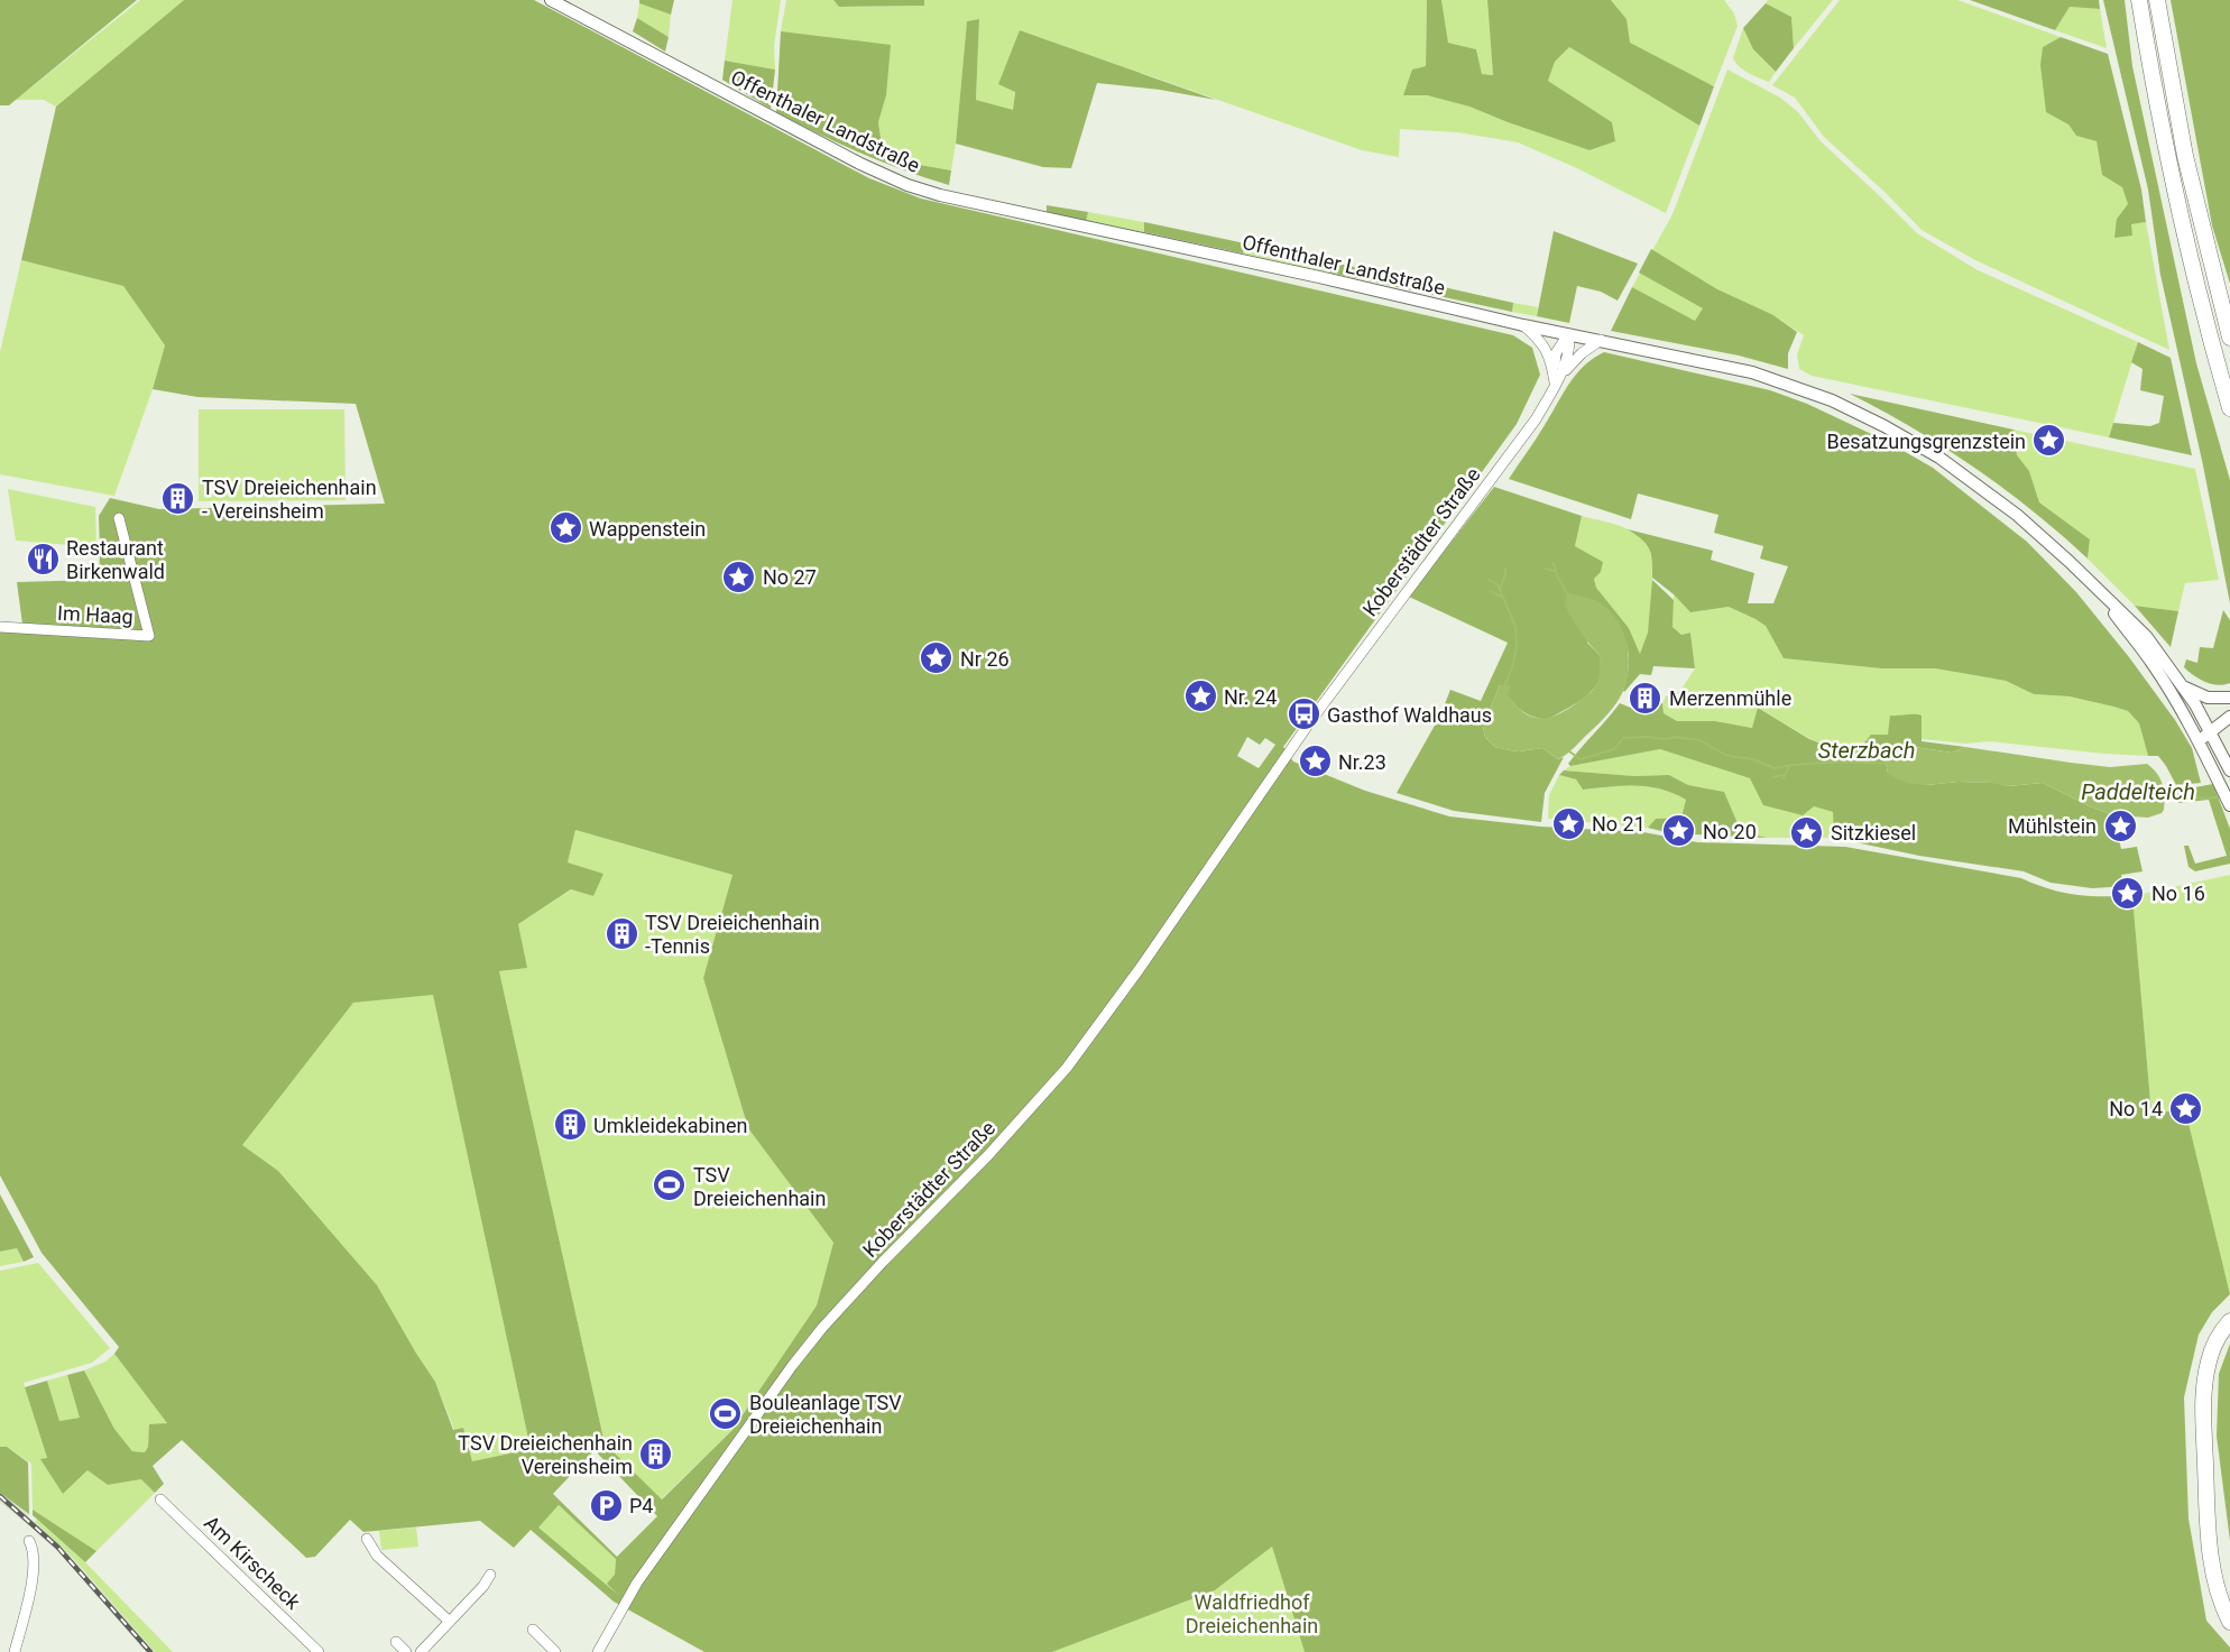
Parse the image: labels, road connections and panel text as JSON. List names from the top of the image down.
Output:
{
  "streets": {
    "main road": ["Offenthaler Landstraße"],
    "street": ["Koberstädter Straße", "Im Haag", "Am Kirscheck"]
  },
  "water": ["Sterzbach", "Paddelteich"],
  "parks": ["Waldfriedhof Dreieichenhain"],
  "places": {
    "place": [
      "Besatzungsgrenzstein",
      "Wappenstein",
      "No 27",
      "Nr 26",
      "Nr. 24",
      "Nr.23",
      "No 21",
      "Mühlstein",
      "No 20",
      "Sitzkiesel",
      "No 16",
      "No 14"
    ],
    "building": [
      "TSV Dreieichenhain - Vereinsheim",
      "Merzenmühle",
      "TSV Dreieichenhain -Tennis",
      "Umkleidekabinen",
      "TSV Dreieichenhain Vereinsheim"
    ],
    "restaurant": ["Restaurant Birkenwald"],
    "bus stop": ["Gasthof Waldhaus"],
    "sports": ["TSV Dreieichenhain", "Bouleanlage TSV Dreieichenhain"],
    "parking": ["P4"]
  }
}
